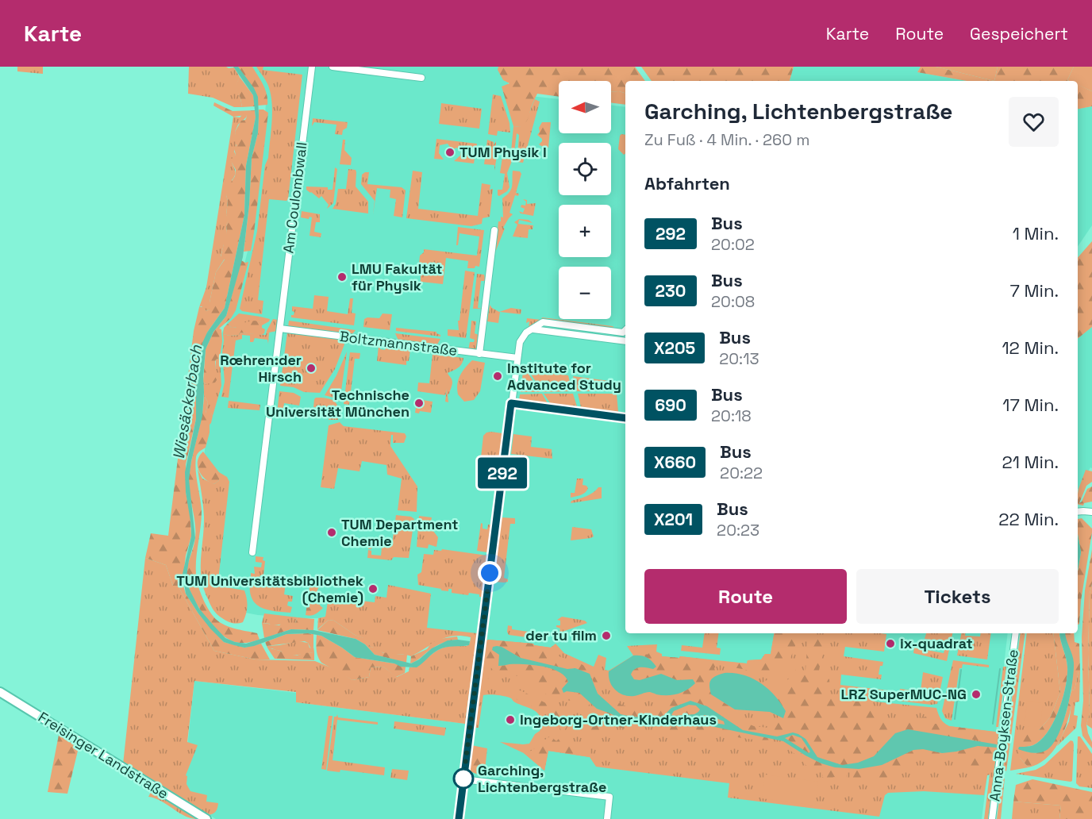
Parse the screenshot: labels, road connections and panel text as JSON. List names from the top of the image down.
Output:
{
  "streets": {
    "main road": ["Freisinger Landstraße"],
    "street": ["Am Coulombwall", "Boltzmannstraße", "Anna-Boyksen-Straße"]
  },
  "crossings": [
    ["Am Coulombwall", "Boltzmannstraße"]
  ],
  "water": ["Wiesäckerbach"],
  "places": [
    "TUM Physik I",
    "LMU Fakultät für Physik",
    "Rœhren:der Hirsch",
    "Institute for Advanced Study",
    "Technische Universität München",
    "TUM Department Chemie",
    "TUM Universitätsbibliothek (Chemie)",
    "der tu film",
    "ix-quadrat",
    "LRZ SuperMUC-NG",
    "Ingeborg-Ortner-Kinderhaus",
    "Garching, Lichtenbergstraße"
  ],
  "lines": ["bus line 292"],
  "north": "left",
  "page": {
    "header": "Karte",
    "nav": ["Karte", "Route", "Gespeichert"],
    "on_map": "292",
    "map_buttons": ["+", "−"],
    "heading": [
      ["Garching, Lichtenbergstraße", "Zu Fuß · 4 Min. · 260 m"],
      "Abfahrten"
    ],
    "list": [
      {
        "mark": "292",
        "name": "Bus",
        "note": "20:02",
        "value": "1 Min."
      },
      {
        "mark": "230",
        "name": "Bus",
        "note": "20:08",
        "value": "7 Min."
      },
      {
        "mark": "X205",
        "name": "Bus",
        "note": "20:13",
        "value": "12 Min."
      },
      {
        "mark": "690",
        "name": "Bus",
        "note": "20:18",
        "value": "17 Min."
      },
      {
        "mark": "X660",
        "name": "Bus",
        "note": "20:22",
        "value": "21 Min."
      },
      {
        "mark": "X201",
        "name": "Bus",
        "note": "20:23",
        "value": "22 Min."
      }
    ],
    "buttons": ["Route", "Tickets"]
  }
}
